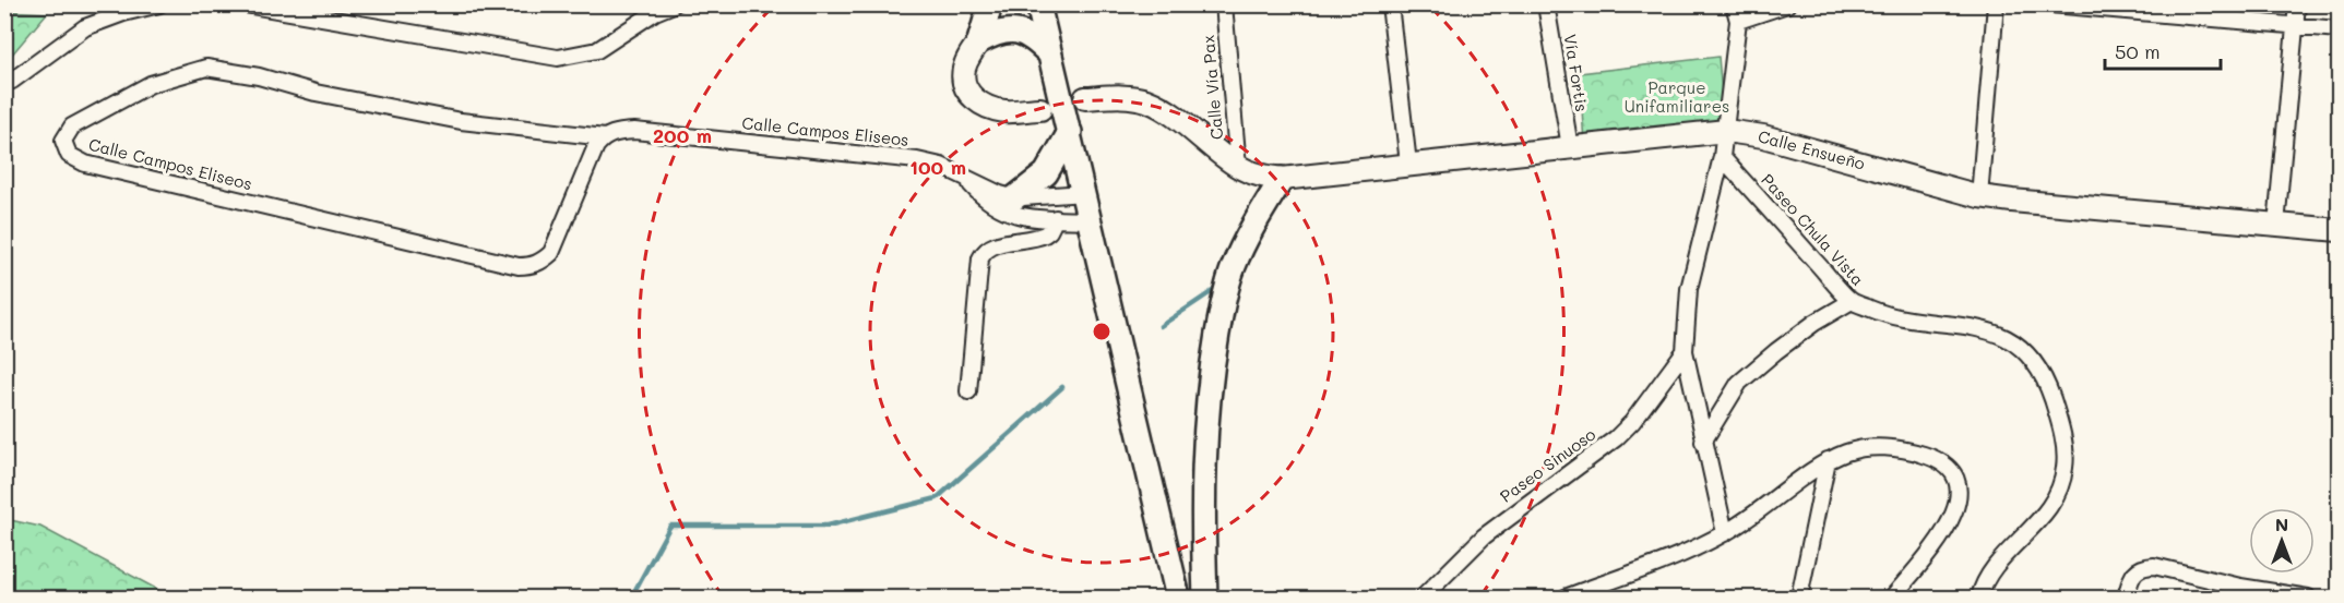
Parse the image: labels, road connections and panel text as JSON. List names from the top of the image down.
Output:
{
  "streets": {
    "street": [
      "Vía Fortis",
      "Calle Vía Pax",
      "Calle Campos Eliseos",
      "Calle Ensueño",
      "Paseo Chula Vista",
      "Paseo Sinuoso"
    ]
  },
  "crossings": [
    ["Vía Fortis", "Calle Ensueño"]
  ],
  "parks": ["Parque Unifamiliares"],
  "scale_bar": "50 m",
  "north": "top",
  "rings": ["200 m", "100 m"]
}
